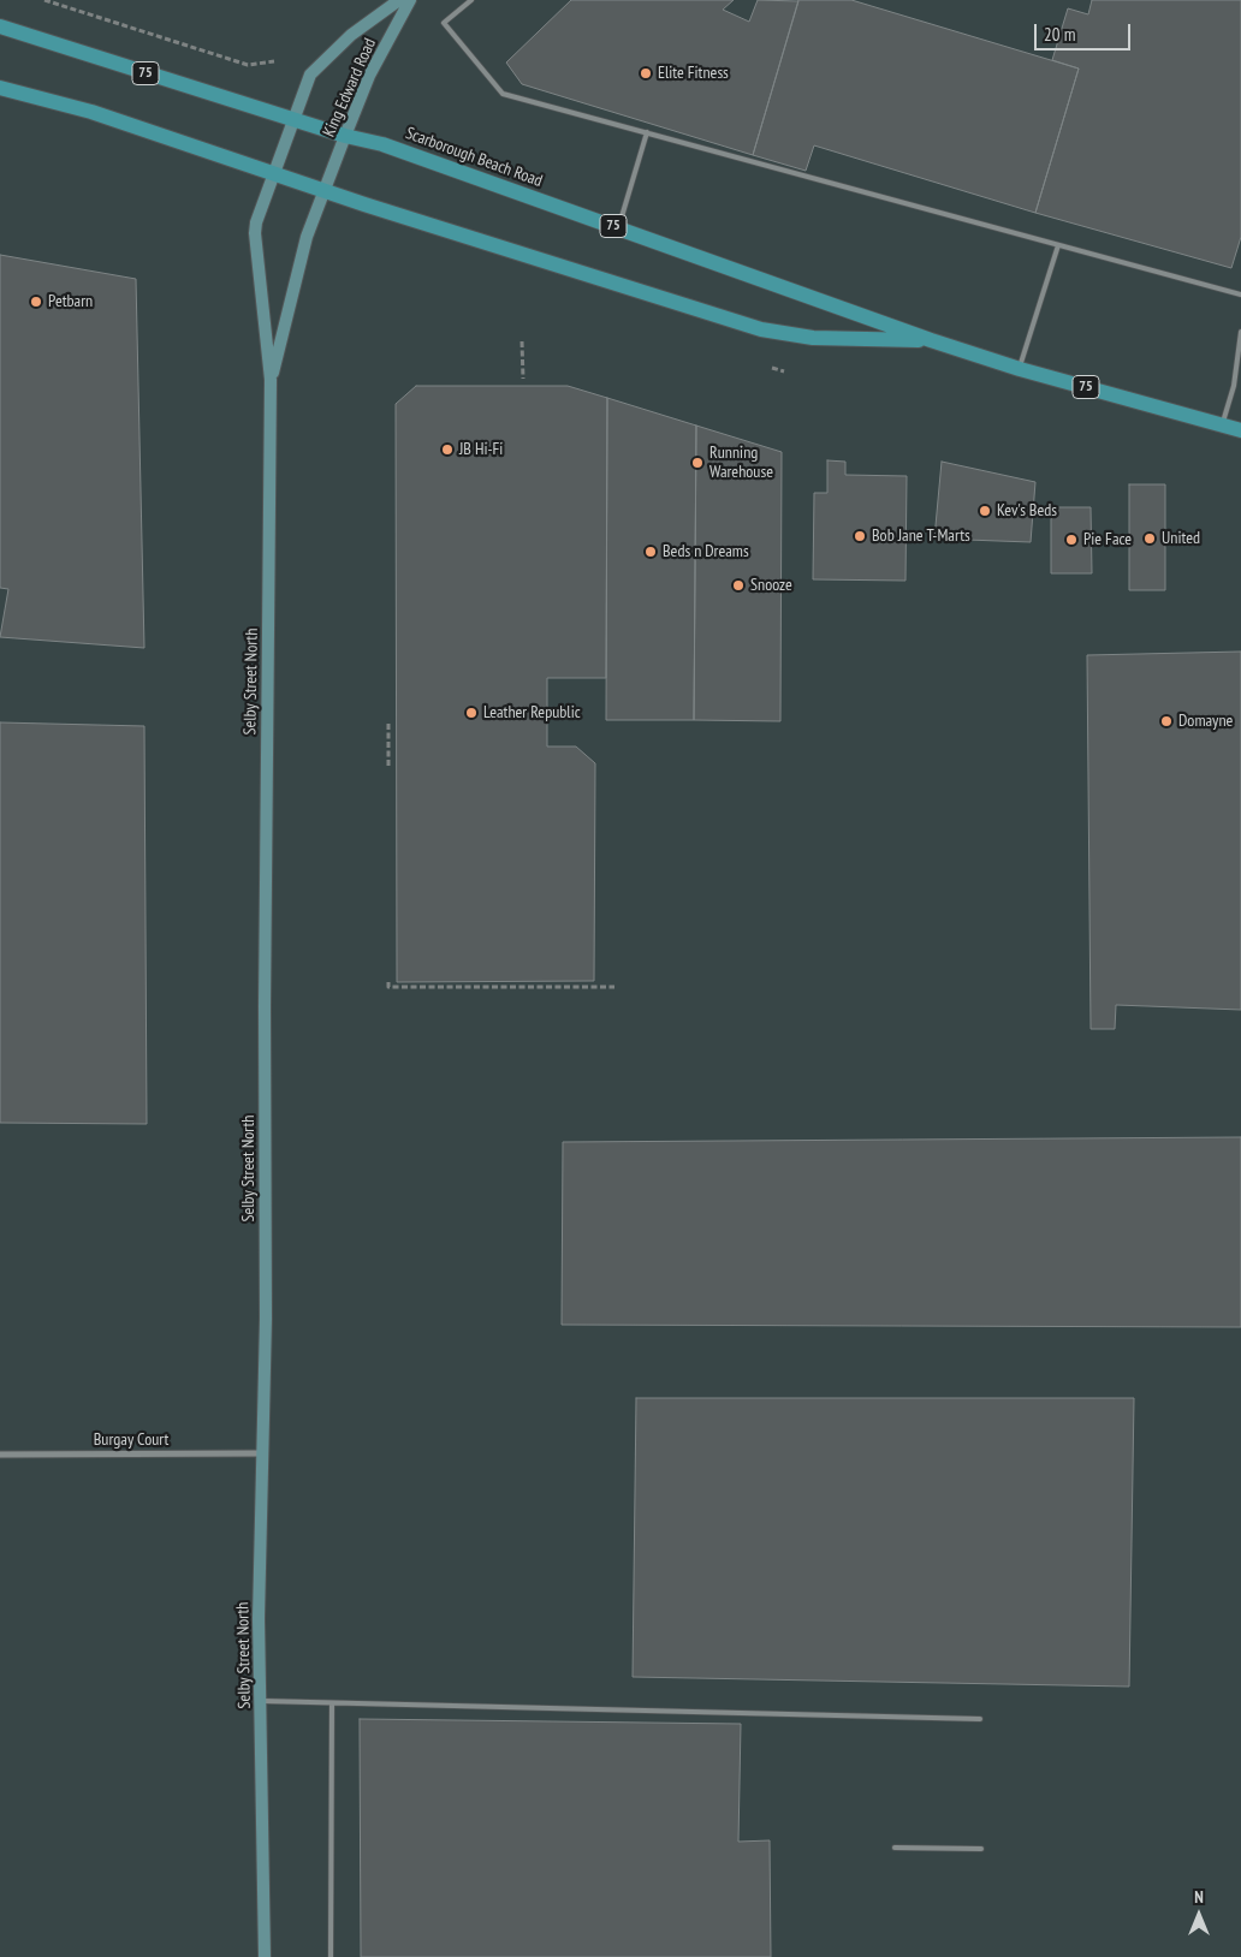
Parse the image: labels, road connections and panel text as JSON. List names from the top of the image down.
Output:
{
  "streets": {
    "main road": [
      "75",
      "King Edward Road",
      "Scarborough Beach Road",
      "Selby Street North"
    ],
    "street": ["Burgay Court"]
  },
  "crossings": [
    ["King Edward Road", "Scarborough Beach Road"],
    ["King Edward Road", "Selby Street North"],
    ["Scarborough Beach Road", "Selby Street North"],
    ["Selby Street North", "Burgay Court"]
  ],
  "places": [
    "Elite Fitness",
    "Petbarn",
    "JB Hi-Fi",
    "Running Warehouse",
    "Kev's Beds",
    "Bob Jane T-Marts",
    "United",
    "Pie Face",
    "Beds n Dreams",
    "Snooze",
    "Leather Republic",
    "Domayne"
  ],
  "scale_bar": "20 m",
  "north": "top"
}
